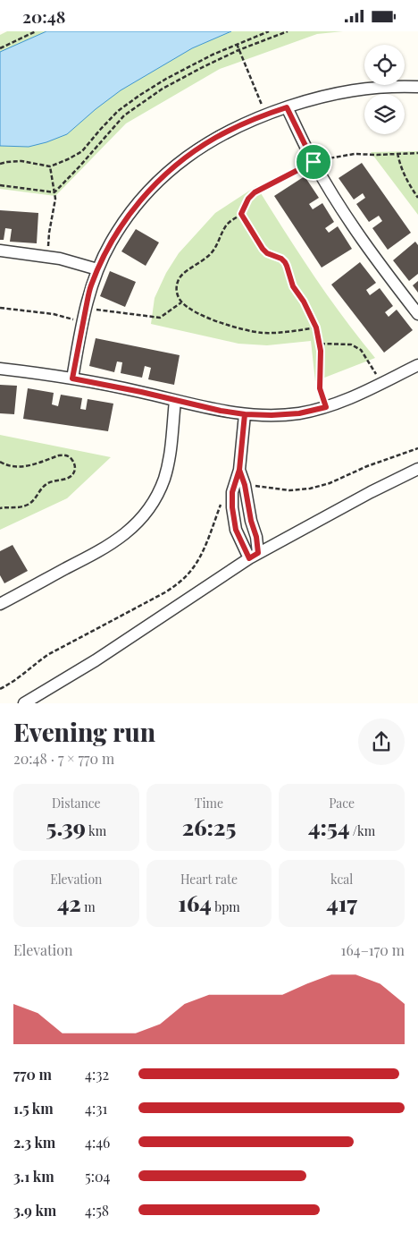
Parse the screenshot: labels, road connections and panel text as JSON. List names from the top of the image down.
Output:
{
  "page": {
    "status": "20:48",
    "heading": ["Evening run", "20:48 · 7 × 770 m"],
    "stats": [
      ["Distance", "5.39 km"],
      ["Time", "26:25"],
      ["Pace", "4:54 /km"],
      ["Elevation", "42 m"],
      ["Heart rate", "164 bpm"],
      ["kcal", "417"]
    ],
    "chart": ["Elevation", "164–170 m"],
    "list": [
      {
        "name": "770 m",
        "note": "4:32"
      },
      {
        "name": "1.5 km",
        "note": "4:31"
      },
      {
        "name": "2.3 km",
        "note": "4:46"
      },
      {
        "name": "3.1 km",
        "note": "5:04"
      },
      {
        "name": "3.9 km",
        "note": "4:58"
      }
    ]
  }
}
